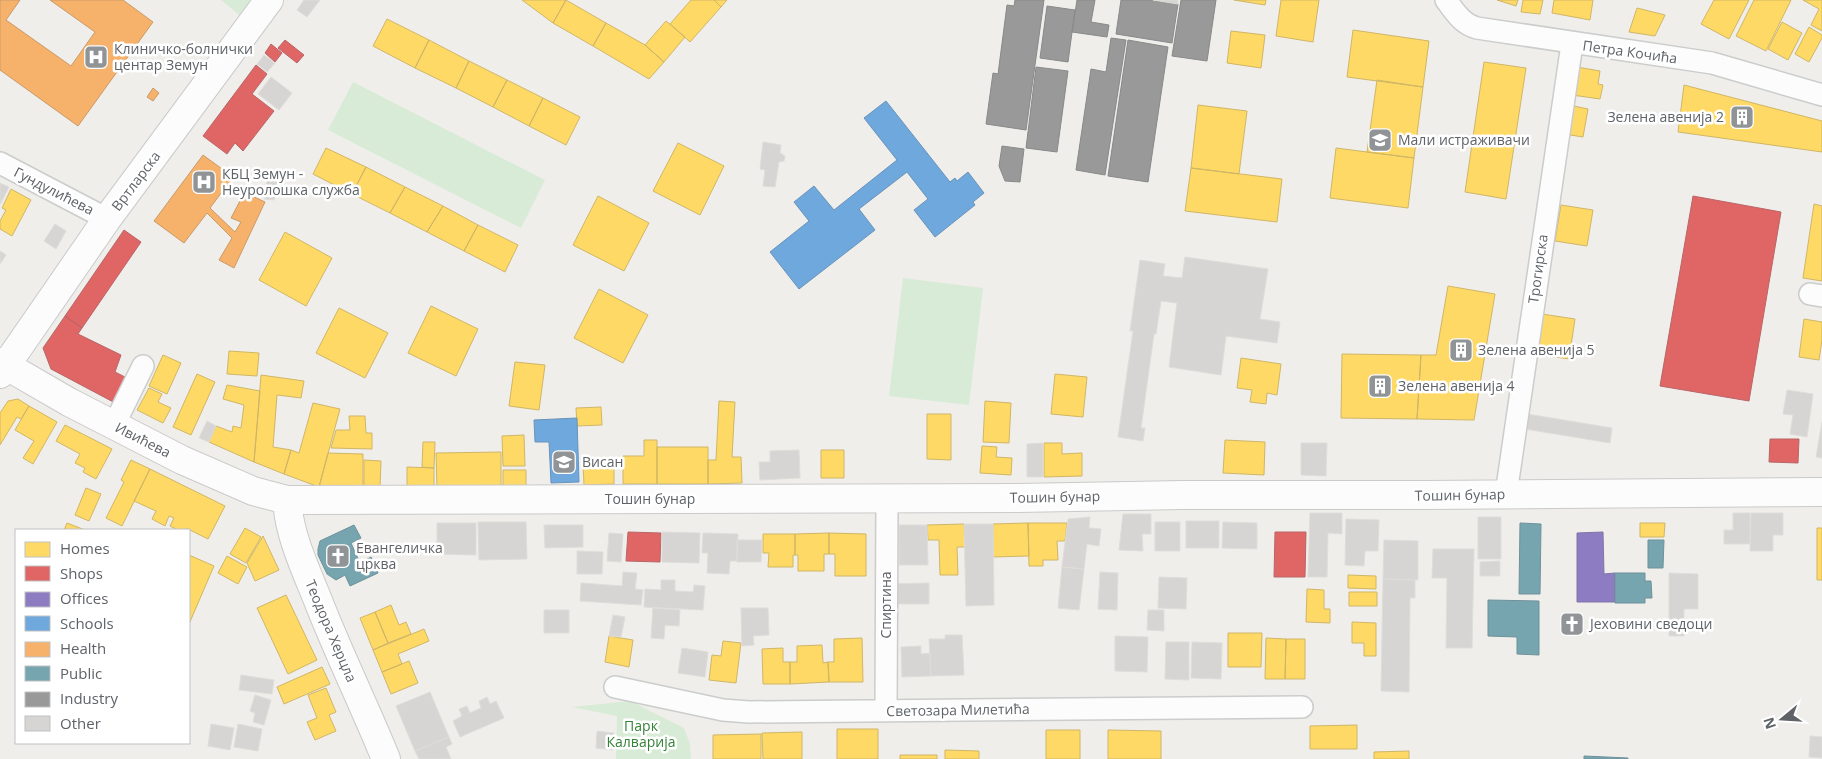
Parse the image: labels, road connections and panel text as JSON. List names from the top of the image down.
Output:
{
  "streets": {
    "main road": [
      "Вртларска",
      "Ивићева",
      "Тошин бунар",
      "Теодора Херцла"
    ],
    "street": [
      "Петра Кочића",
      "Гундулићева",
      "Трогирска",
      "Спиртина",
      "Светозара Милетића"
    ]
  },
  "crossings": [
    ["Петра Кочића", "Трогирска"],
    ["Вртларска", "Гундулићева"],
    ["Вртларска", "Ивићева"],
    ["Трогирска", "Тошин бунар"],
    ["Ивићева", "Тошин бунар"],
    ["Ивићева", "Теодора Херцла"],
    ["Тошин бунар", "Спиртина"],
    ["Тошин бунар", "Теодора Херцла"],
    ["Спиртина", "Светозара Милетића"]
  ],
  "parks": ["Парк Калварија"],
  "places": {
    "hospital": ["Клиничко-болнички центар Земун", "КБЦ Земун - Неуролошка служба"],
    "building": ["Зелена авенија 2", "Зелена авенија 5", "Зелена авенија 4"],
    "school or university": ["Мали истраживачи", "Висан"],
    "church": ["Евангеличка црква", "Јеховини сведоци"]
  },
  "legend": [
    "Homes",
    "Shops",
    "Offices",
    "Schools",
    "Health",
    "Public",
    "Industry",
    "Other"
  ],
  "north": "left"
}
